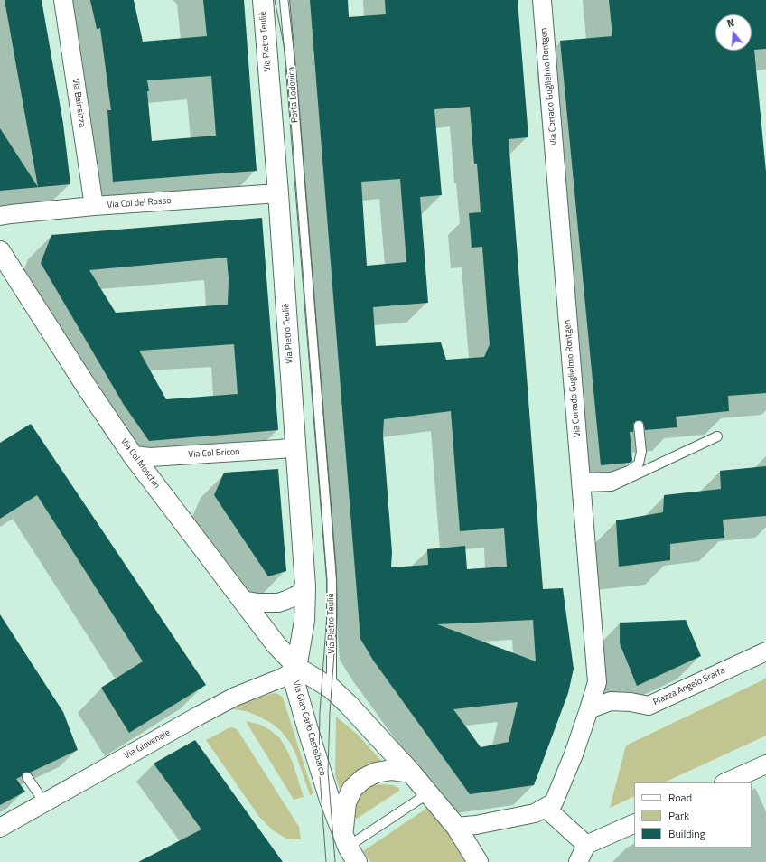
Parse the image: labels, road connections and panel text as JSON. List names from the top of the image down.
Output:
{
  "streets": {
    "main road": ["Via Pietro Teuliè", "Via Col Moschin", "Via Gian Carlo Castelbarco"],
    "street": [
      "Via Corrado Guglielmo Rontgen",
      "Via Bainsizza",
      "Via Col del Rosso",
      "Via Col Bricon",
      "Piazza Angelo Sraffa",
      "Via Giovenale"
    ],
    "lane": ["Porta Lodovica"]
  },
  "crossings": [
    ["Via Pietro Teuliè", "Porta Lodovica"],
    ["Via Pietro Teuliè", "Via Col del Rosso"],
    ["Via Pietro Teuliè", "Via Col Bricon"],
    ["Via Pietro Teuliè", "Via Col Moschin"],
    ["Via Pietro Teuliè", "Via Gian Carlo Castelbarco"],
    ["Via Pietro Teuliè", "Via Giovenale"],
    ["Via Corrado Guglielmo Rontgen", "Piazza Angelo Sraffa"],
    ["Via Bainsizza", "Via Col del Rosso"],
    ["Via Col Bricon", "Via Col Moschin"],
    ["Via Col Moschin", "Via Gian Carlo Castelbarco"],
    ["Via Col Moschin", "Via Giovenale"],
    ["Via Gian Carlo Castelbarco", "Via Giovenale"]
  ],
  "legend": ["Road", "Park", "Building"],
  "north": "top"
}
